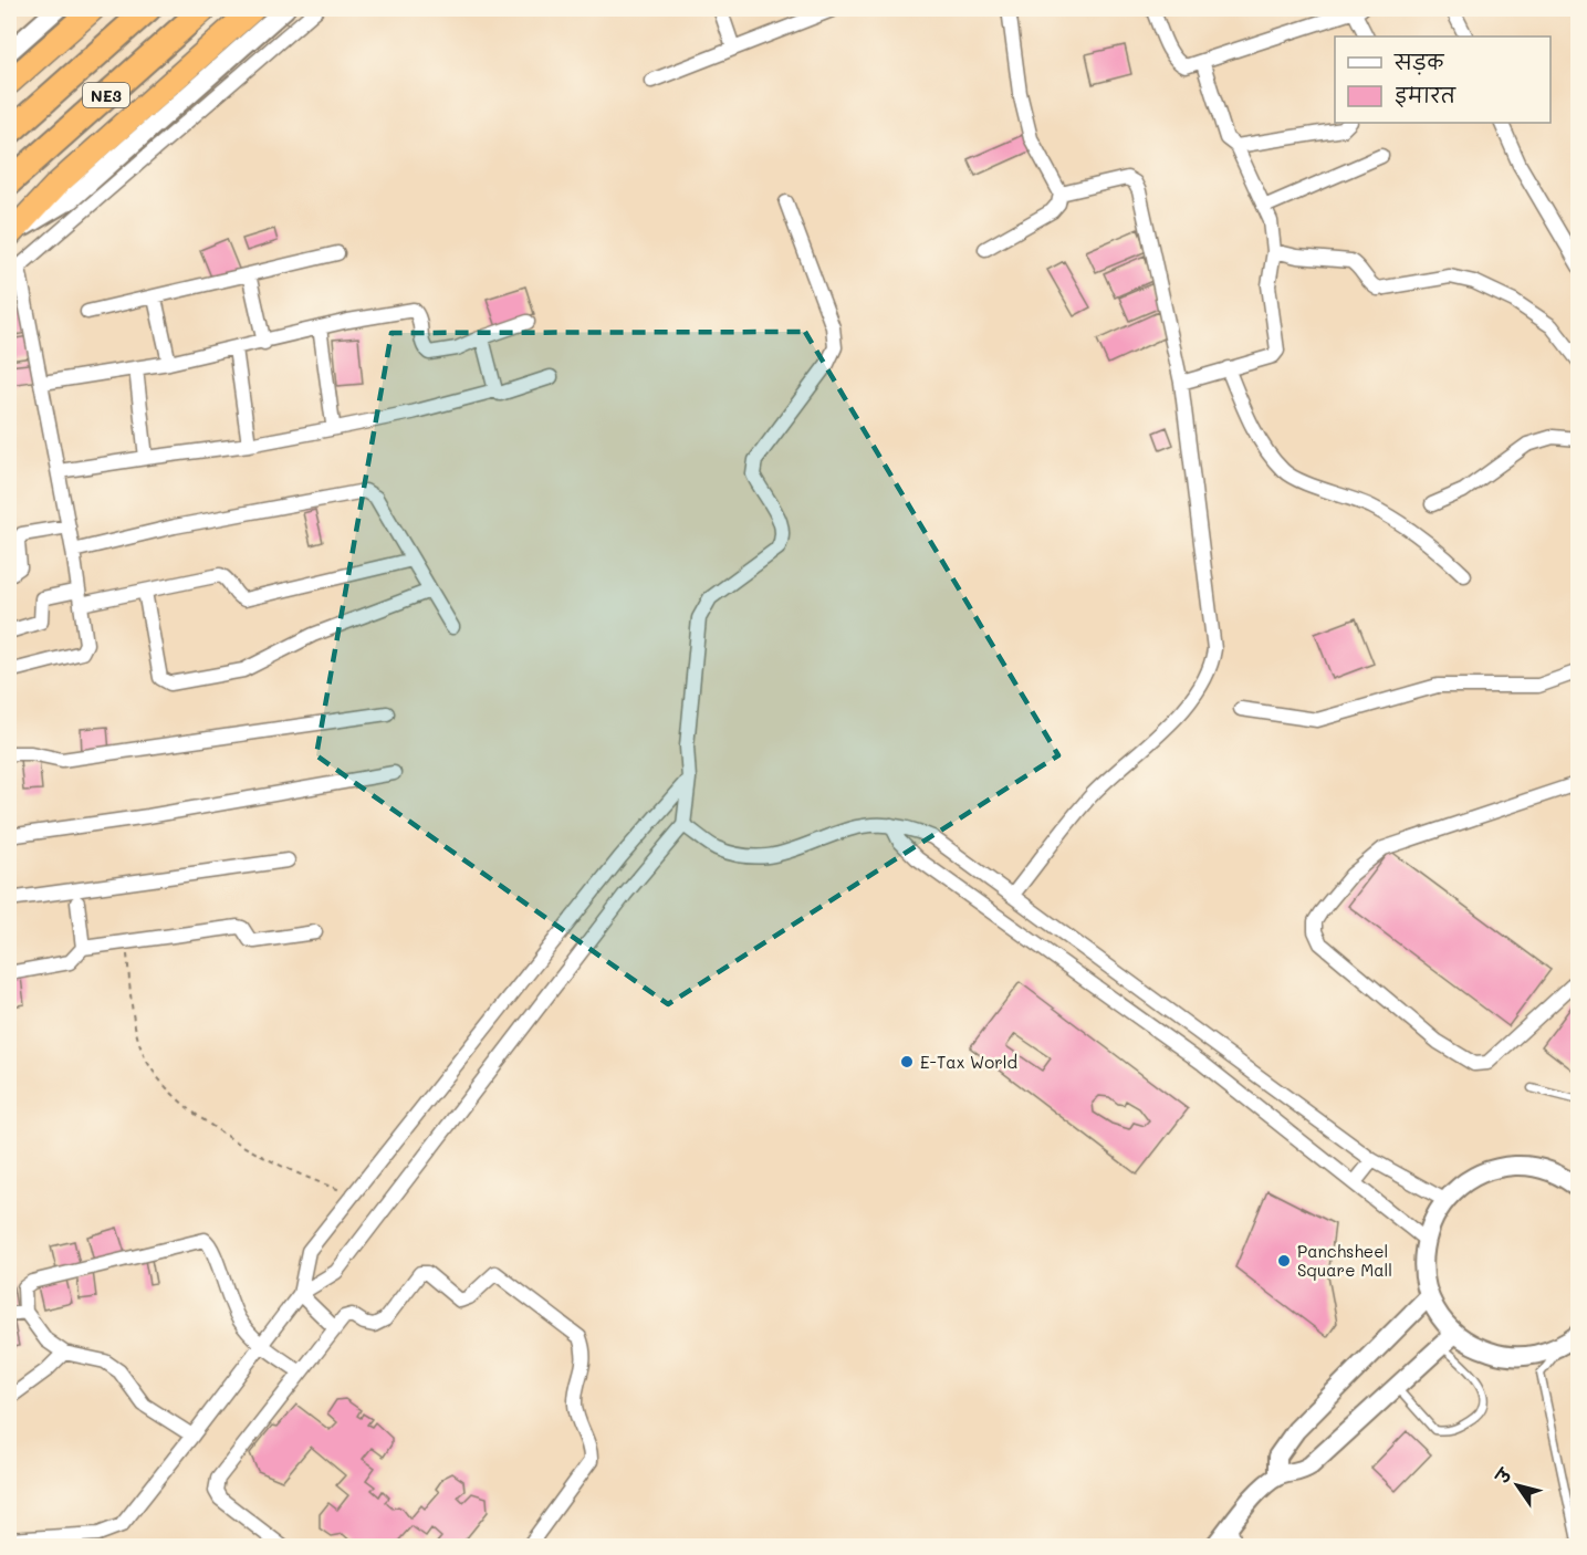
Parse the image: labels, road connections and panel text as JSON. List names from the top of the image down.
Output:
{
  "streets": {
    "highway": ["NE3"]
  },
  "places": ["E-Tax World", "Panchsheel Square Mall"],
  "legend": ["सड़क", "इमारत"],
  "north": "top left"
}
